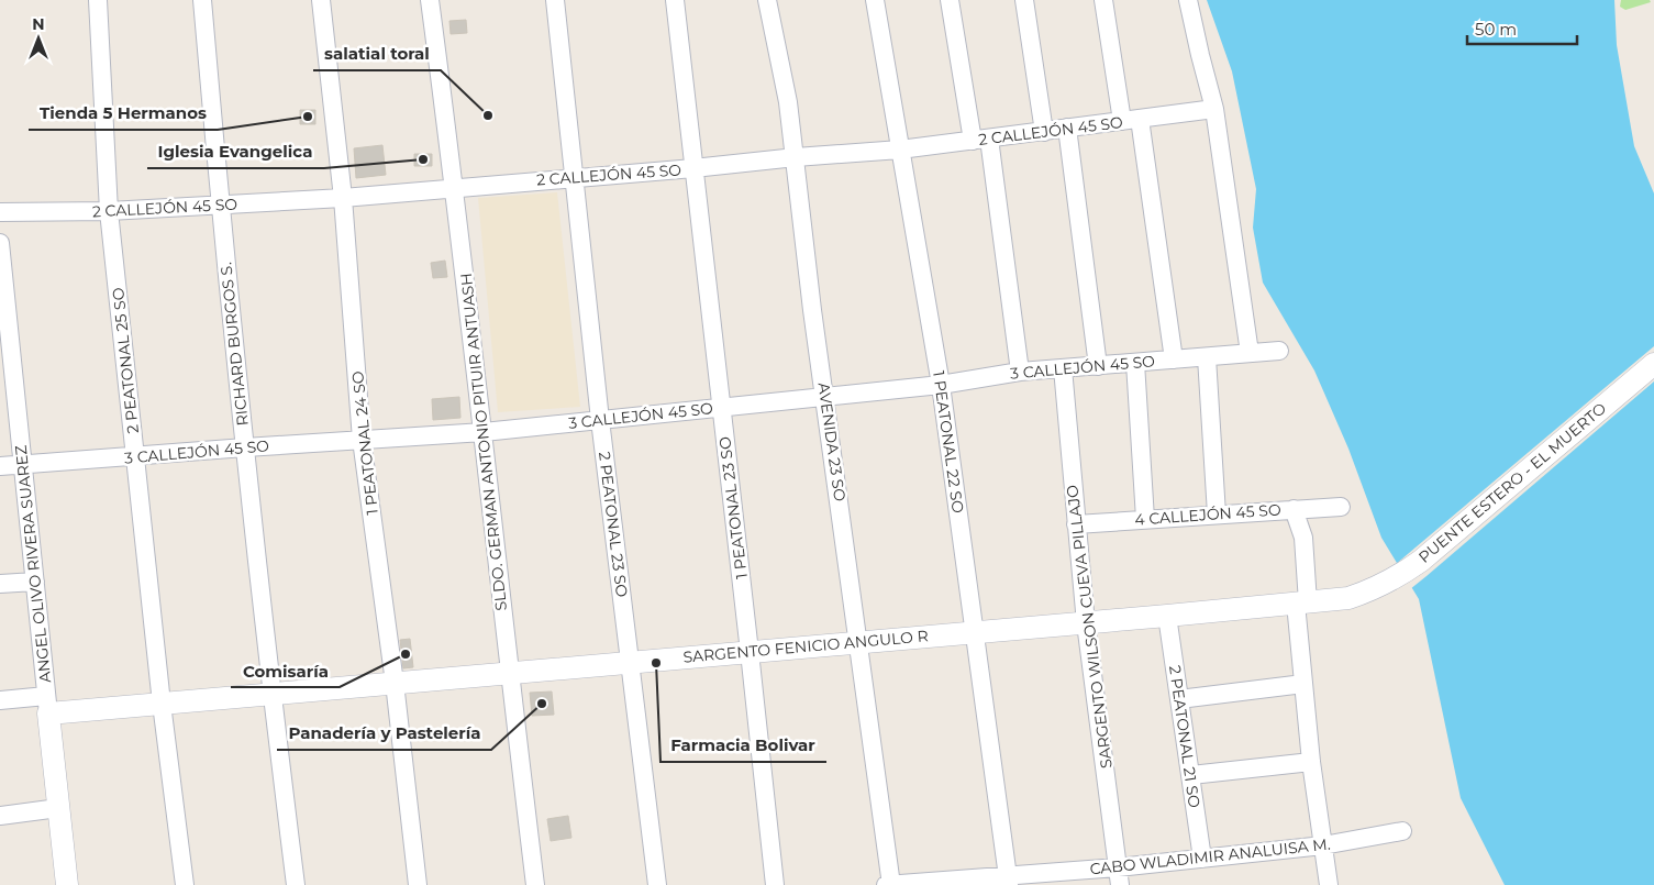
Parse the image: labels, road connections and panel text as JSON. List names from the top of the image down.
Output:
{
  "streets": {
    "street": [
      "2 CALLEJÓN 45 SO",
      "RICHARD BURGOS S.",
      "2 PEATONAL 25 SO",
      "3 CALLEJÓN 45 SO",
      "SLDO. GERMAN ANTONIO PITUIR ANTUASH",
      "AVENIDA 23 SO",
      "1 PEATONAL 22 SO",
      "1 PEATONAL 24 SO",
      "PUENTE ESTERO - EL MUERTO",
      "1 PEATONAL 23 SO",
      "4 CALLEJÓN 45 SO",
      "2 PEATONAL 23 SO",
      "ANGEL OLIVO RIVERA SUAREZ",
      "SARGENTO WILSON CUEVA PILLAJO",
      "SARGENTO FENICIO ANGULO R",
      "2 PEATONAL 21 SO",
      "CABO WLADIMIR ANALUISA M."
    ]
  },
  "crossings": [
    ["2 CALLEJÓN 45 SO", "RICHARD BURGOS S."],
    ["2 CALLEJÓN 45 SO", "2 PEATONAL 25 SO"],
    ["2 CALLEJÓN 45 SO", "SLDO. GERMAN ANTONIO PITUIR ANTUASH"],
    ["2 CALLEJÓN 45 SO", "AVENIDA 23 SO"],
    ["2 CALLEJÓN 45 SO", "1 PEATONAL 22 SO"],
    ["2 CALLEJÓN 45 SO", "1 PEATONAL 24 SO"],
    ["2 CALLEJÓN 45 SO", "1 PEATONAL 23 SO"],
    ["2 CALLEJÓN 45 SO", "2 PEATONAL 23 SO"],
    ["RICHARD BURGOS S.", "3 CALLEJÓN 45 SO"],
    ["RICHARD BURGOS S.", "SARGENTO FENICIO ANGULO R"],
    ["2 PEATONAL 25 SO", "3 CALLEJÓN 45 SO"],
    ["2 PEATONAL 25 SO", "SARGENTO FENICIO ANGULO R"],
    ["3 CALLEJÓN 45 SO", "SLDO. GERMAN ANTONIO PITUIR ANTUASH"],
    ["3 CALLEJÓN 45 SO", "AVENIDA 23 SO"],
    ["3 CALLEJÓN 45 SO", "1 PEATONAL 22 SO"],
    ["3 CALLEJÓN 45 SO", "1 PEATONAL 24 SO"],
    ["3 CALLEJÓN 45 SO", "1 PEATONAL 23 SO"],
    ["3 CALLEJÓN 45 SO", "2 PEATONAL 23 SO"],
    ["3 CALLEJÓN 45 SO", "ANGEL OLIVO RIVERA SUAREZ"],
    ["3 CALLEJÓN 45 SO", "SARGENTO WILSON CUEVA PILLAJO"],
    ["SLDO. GERMAN ANTONIO PITUIR ANTUASH", "SARGENTO FENICIO ANGULO R"],
    ["AVENIDA 23 SO", "SARGENTO FENICIO ANGULO R"],
    ["AVENIDA 23 SO", "CABO WLADIMIR ANALUISA M."],
    ["1 PEATONAL 22 SO", "SARGENTO FENICIO ANGULO R"],
    ["1 PEATONAL 22 SO", "CABO WLADIMIR ANALUISA M."],
    ["1 PEATONAL 24 SO", "SARGENTO FENICIO ANGULO R"],
    ["PUENTE ESTERO - EL MUERTO", "SARGENTO FENICIO ANGULO R"],
    ["1 PEATONAL 23 SO", "SARGENTO FENICIO ANGULO R"],
    ["4 CALLEJÓN 45 SO", "SARGENTO WILSON CUEVA PILLAJO"],
    ["2 PEATONAL 23 SO", "SARGENTO FENICIO ANGULO R"],
    ["ANGEL OLIVO RIVERA SUAREZ", "SARGENTO FENICIO ANGULO R"],
    ["SARGENTO WILSON CUEVA PILLAJO", "SARGENTO FENICIO ANGULO R"],
    ["SARGENTO WILSON CUEVA PILLAJO", "CABO WLADIMIR ANALUISA M."],
    ["SARGENTO FENICIO ANGULO R", "2 PEATONAL 21 SO"],
    ["2 PEATONAL 21 SO", "CABO WLADIMIR ANALUISA M."]
  ],
  "places": [
    "salatial toral",
    "Tienda 5 Hermanos",
    "Iglesia Evangelica",
    "Comisaría",
    "Farmacia Bolivar",
    "Panadería y Pastelería"
  ],
  "scale_bar": "50 m",
  "north": "top"
}
